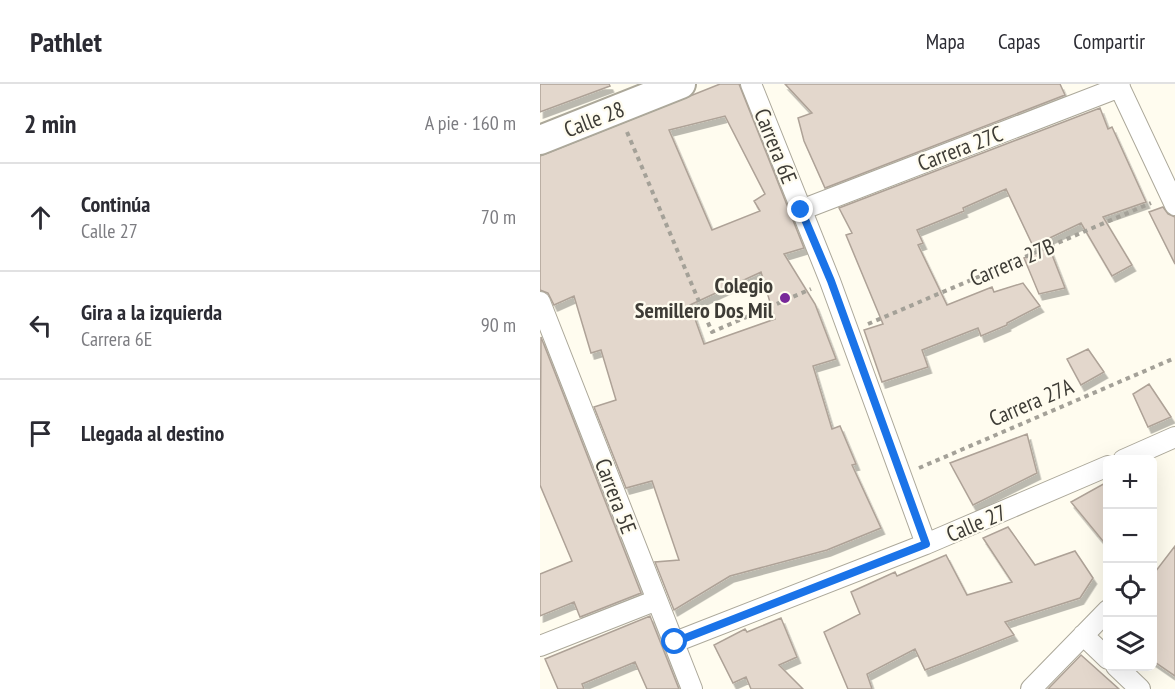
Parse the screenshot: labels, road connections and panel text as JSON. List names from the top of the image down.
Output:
{
  "streets": {
    "main road": ["Calle 28"],
    "street": [
      "Carrera 6E",
      "Carrera 27C",
      "Carrera 5E",
      "Calle 27"
    ],
    "path": ["Carrera 27B", "Carrera 27A"]
  },
  "crossings": [
    ["Carrera 6E", "Carrera 27C"],
    ["Carrera 6E", "Carrera 27B"],
    ["Carrera 6E", "Carrera 27A"],
    ["Carrera 6E", "Calle 27"],
    ["Carrera 5E", "Calle 27"]
  ],
  "places": ["Colegio Semillero Dos Mil"],
  "page": {
    "header": "Pathlet",
    "nav": ["Mapa", "Capas", "Compartir"],
    "heading": ["2 min", "A pie · 160 m"],
    "list": [
      ["Continúa", "Calle 27", "70 m"],
      ["Gira a la izquierda", "Carrera 6E", "90 m"],
      "Llegada al destino"
    ],
    "map_buttons": ["+", "−"]
  }
}
